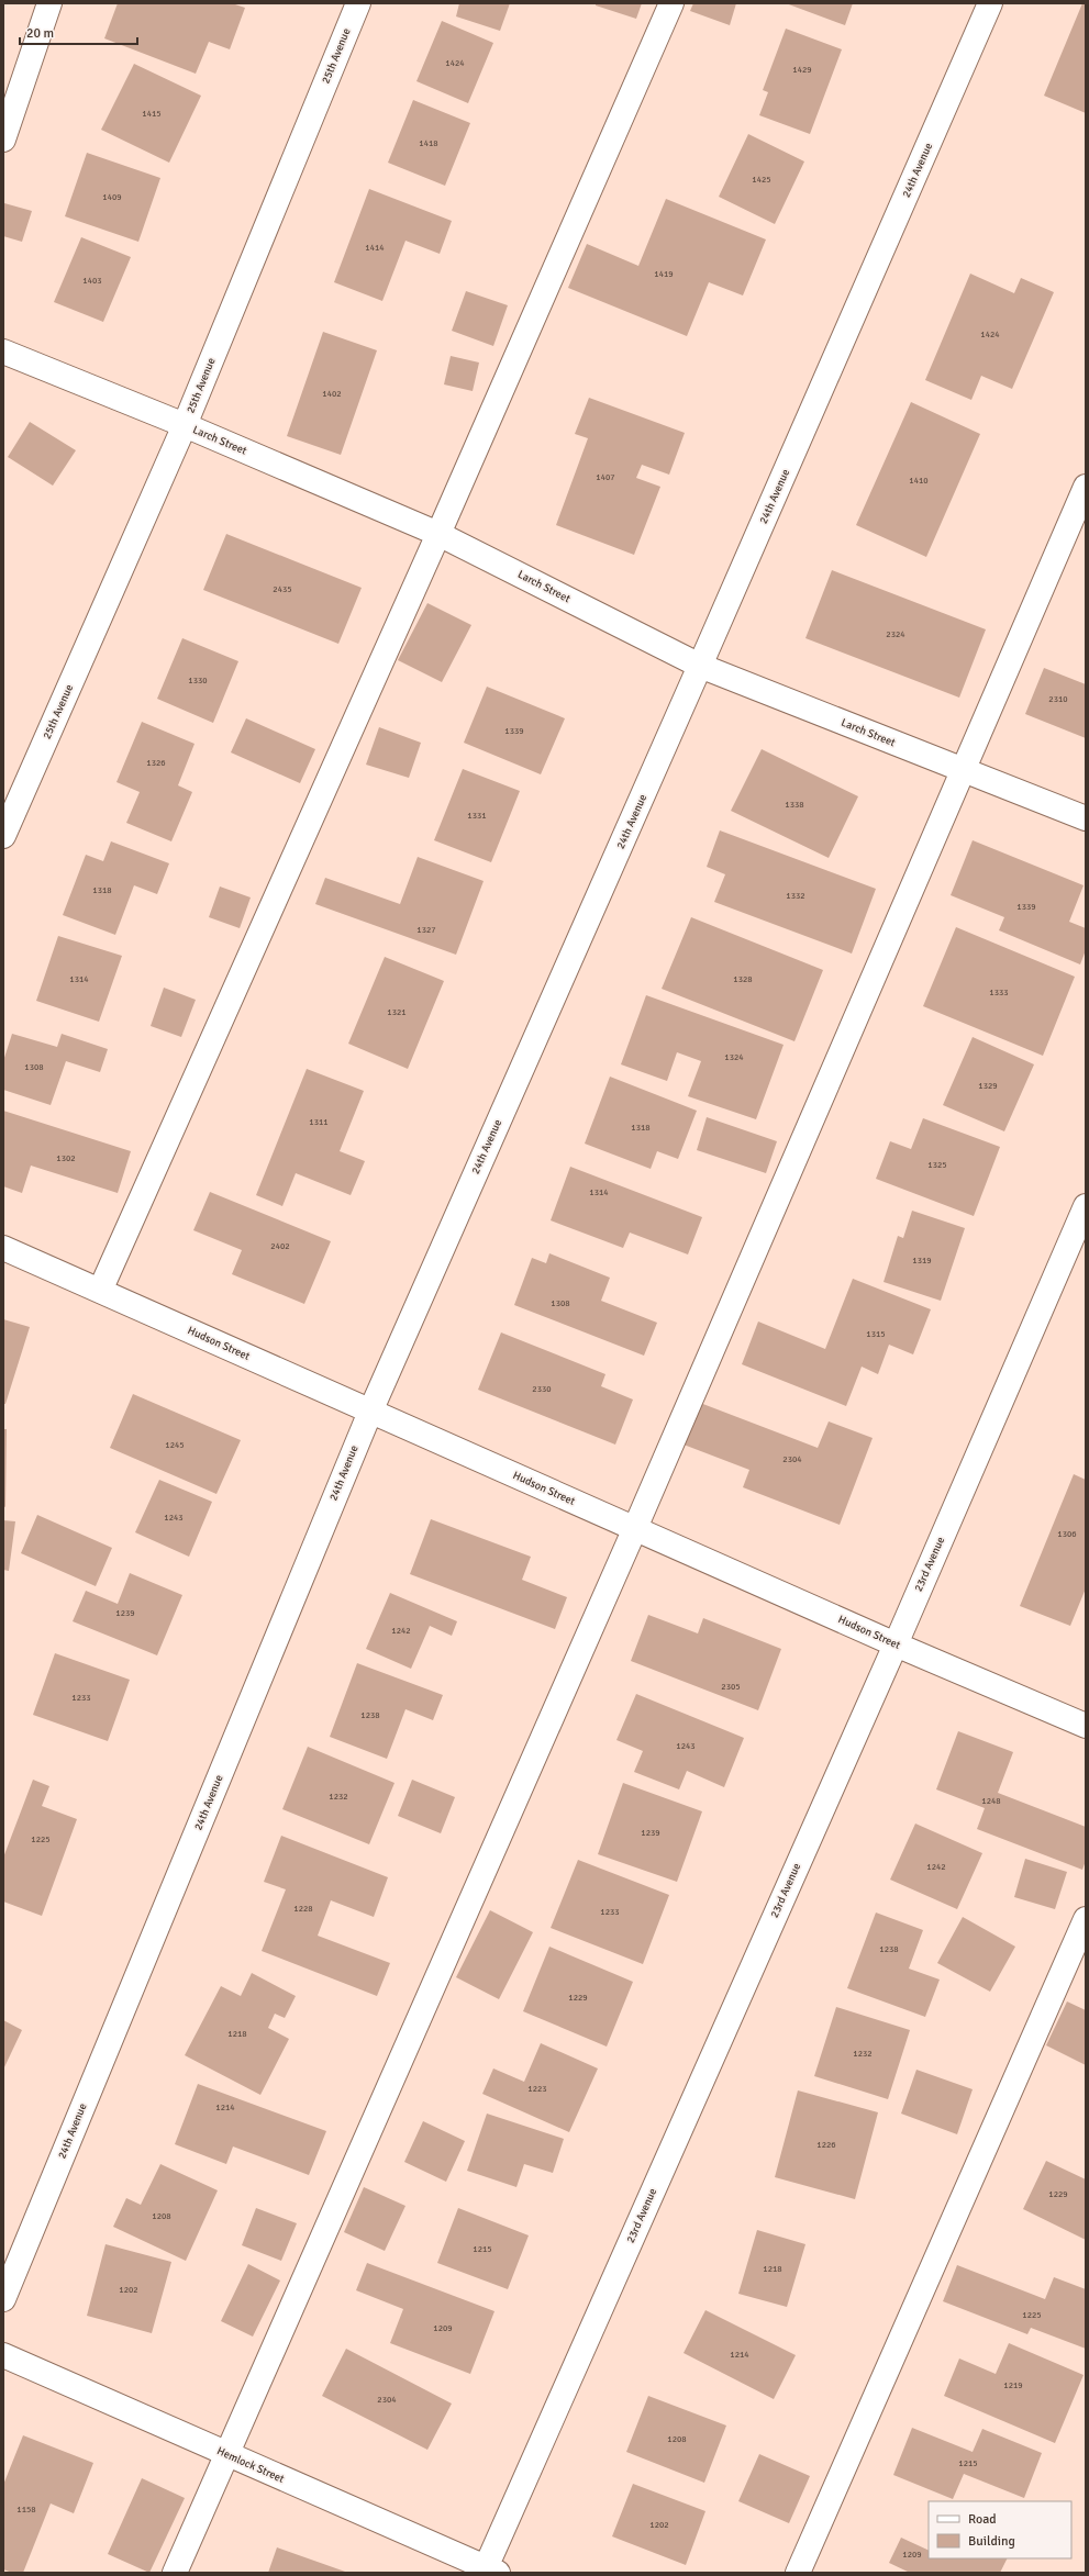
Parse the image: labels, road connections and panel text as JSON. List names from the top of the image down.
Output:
{
  "streets": {
    "street": [
      "25th Avenue",
      "24th Avenue",
      "Larch Street",
      "Hudson Street",
      "23rd Avenue",
      "Hemlock Street"
    ]
  },
  "crossings": [
    ["25th Avenue", "Larch Street"],
    ["24th Avenue", "Larch Street"],
    ["24th Avenue", "Hudson Street"],
    ["Hudson Street", "23rd Avenue"],
    ["23rd Avenue", "Hemlock Street"]
  ],
  "house_numbers": [
    "1424",
    "1429",
    "1415",
    "1418",
    "1425",
    "1409",
    "1414",
    "1419",
    "1403",
    "1424",
    "1402",
    "1407",
    "1410",
    "2435",
    "2324",
    "1330",
    "2310",
    "1339",
    "1326",
    "1338",
    "1331",
    "1318",
    "1332",
    "1339",
    "1327",
    "1314",
    "1328",
    "1333",
    "1321",
    "1324",
    "1308",
    "1329",
    "1311",
    "1318",
    "1302",
    "1325",
    "1314",
    "2402",
    "1319",
    "1308",
    "1315",
    "2330",
    "1245",
    "2304",
    "1243",
    "1306",
    "1239",
    "1242",
    "2305",
    "1233",
    "1238",
    "1243",
    "1232",
    "1248",
    "1239",
    "1225",
    "1242",
    "1228",
    "1233",
    "1238",
    "1229",
    "1218",
    "1232",
    "1223",
    "1214",
    "1226",
    "1229",
    "1208",
    "1215",
    "1218",
    "1202",
    "1225",
    "1209",
    "1214",
    "1219",
    "2304",
    "1208",
    "1215",
    "1158",
    "1202",
    "1209"
  ],
  "legend": ["Road", "Building"],
  "scale_bar": "20 m"
}
